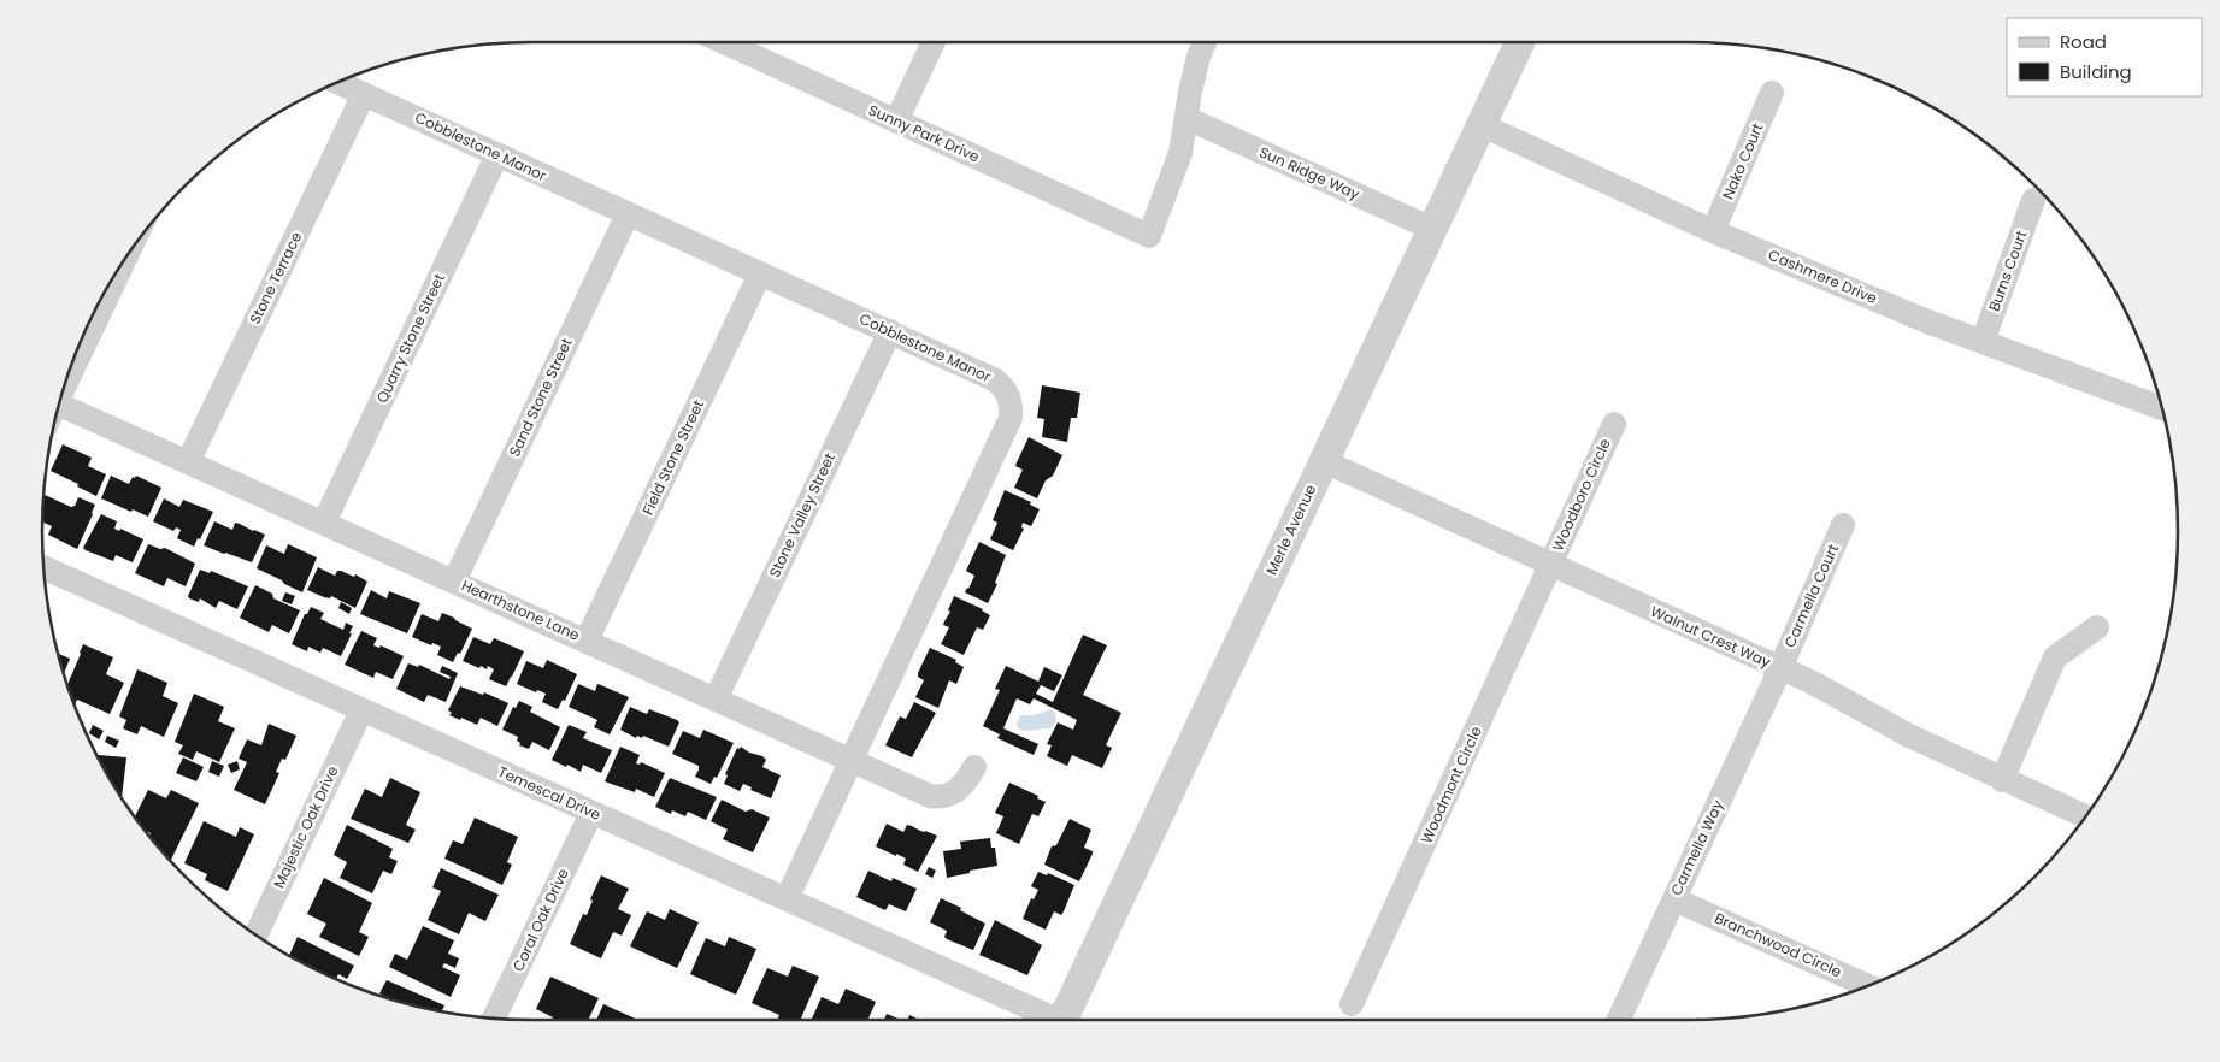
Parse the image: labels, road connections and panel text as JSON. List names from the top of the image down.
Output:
{
  "streets": {
    "street": [
      "Sunny Park Drive",
      "Cobblestone Manor",
      "Nako Court",
      "Sun Ridge Way",
      "Burns Court",
      "Cashmere Drive",
      "Stone Terrace",
      "Quarry Stone Street",
      "Sand Stone Street",
      "Field Stone Street",
      "Woodboro Circle",
      "Stone Valley Street",
      "Merle Avenue",
      "Carmella Court",
      "Hearthstone Lane",
      "Walnut Crest Way",
      "Woodmont Circle",
      "Temescal Drive",
      "Majestic Oak Drive",
      "Carmella Way",
      "Coral Oak Drive",
      "Branchwood Circle"
    ]
  },
  "crossings": [
    ["Sunny Park Drive", "Sun Ridge Way"],
    ["Cobblestone Manor", "Stone Terrace"],
    ["Cobblestone Manor", "Quarry Stone Street"],
    ["Cobblestone Manor", "Sand Stone Street"],
    ["Cobblestone Manor", "Field Stone Street"],
    ["Cobblestone Manor", "Stone Valley Street"],
    ["Cobblestone Manor", "Hearthstone Lane"],
    ["Cobblestone Manor", "Temescal Drive"],
    ["Nako Court", "Cashmere Drive"],
    ["Sun Ridge Way", "Merle Avenue"],
    ["Burns Court", "Cashmere Drive"],
    ["Cashmere Drive", "Merle Avenue"],
    ["Stone Terrace", "Hearthstone Lane"],
    ["Quarry Stone Street", "Hearthstone Lane"],
    ["Sand Stone Street", "Hearthstone Lane"],
    ["Field Stone Street", "Hearthstone Lane"],
    ["Woodboro Circle", "Walnut Crest Way"],
    ["Woodboro Circle", "Woodmont Circle"],
    ["Stone Valley Street", "Hearthstone Lane"],
    ["Merle Avenue", "Walnut Crest Way"],
    ["Carmella Court", "Walnut Crest Way"],
    ["Carmella Court", "Carmella Way"],
    ["Walnut Crest Way", "Woodmont Circle"],
    ["Walnut Crest Way", "Carmella Way"],
    ["Temescal Drive", "Majestic Oak Drive"],
    ["Temescal Drive", "Coral Oak Drive"],
    ["Carmella Way", "Branchwood Circle"]
  ],
  "legend": ["Road", "Building"]
}
